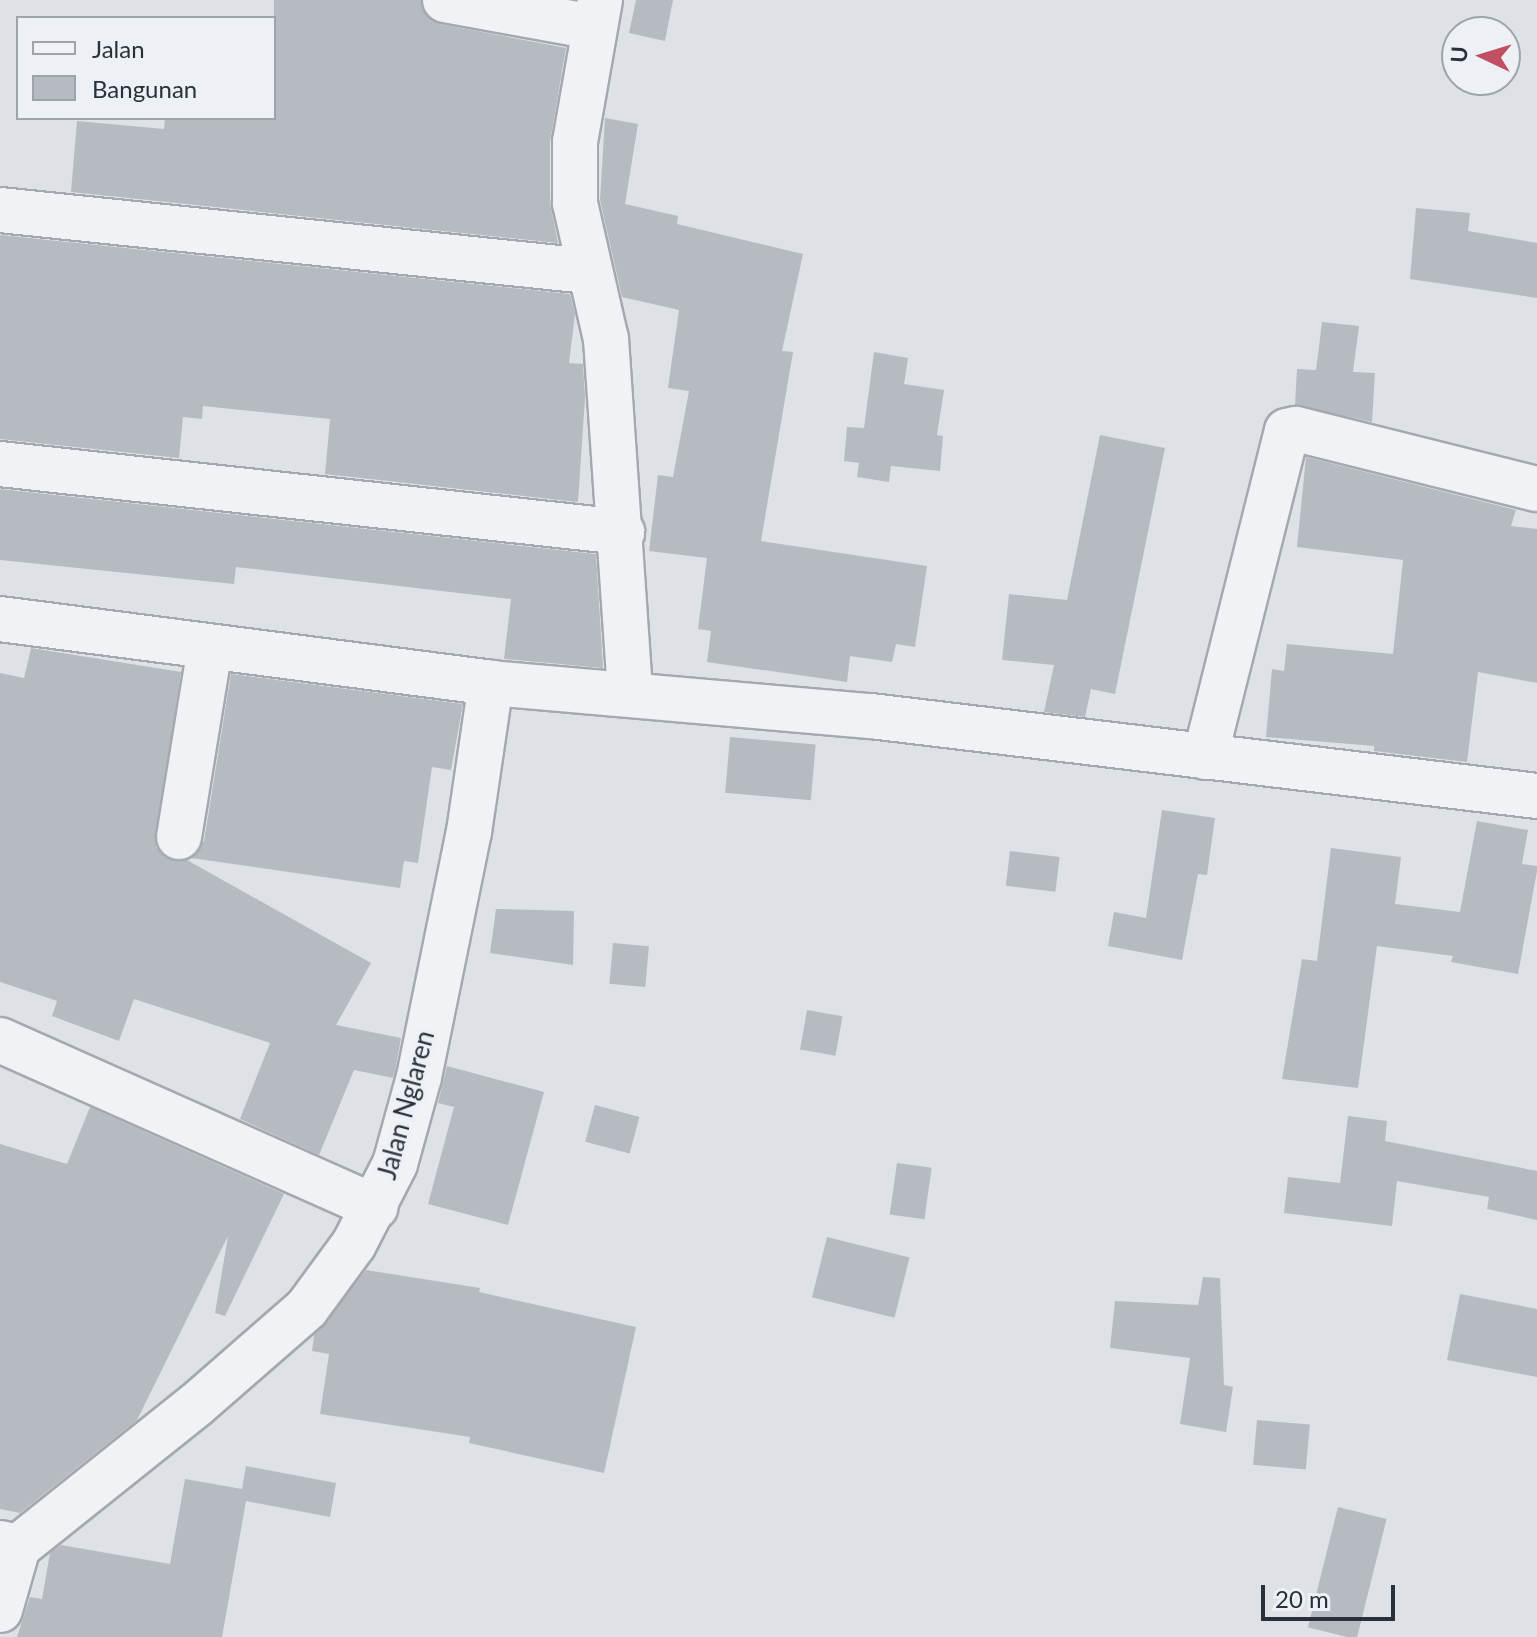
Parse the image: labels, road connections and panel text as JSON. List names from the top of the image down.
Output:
{
  "streets": {
    "street": ["Jalan Nglaren"]
  },
  "legend": ["Jalan", "Bangunan"],
  "scale_bar": "20 m",
  "north": "left"
}
